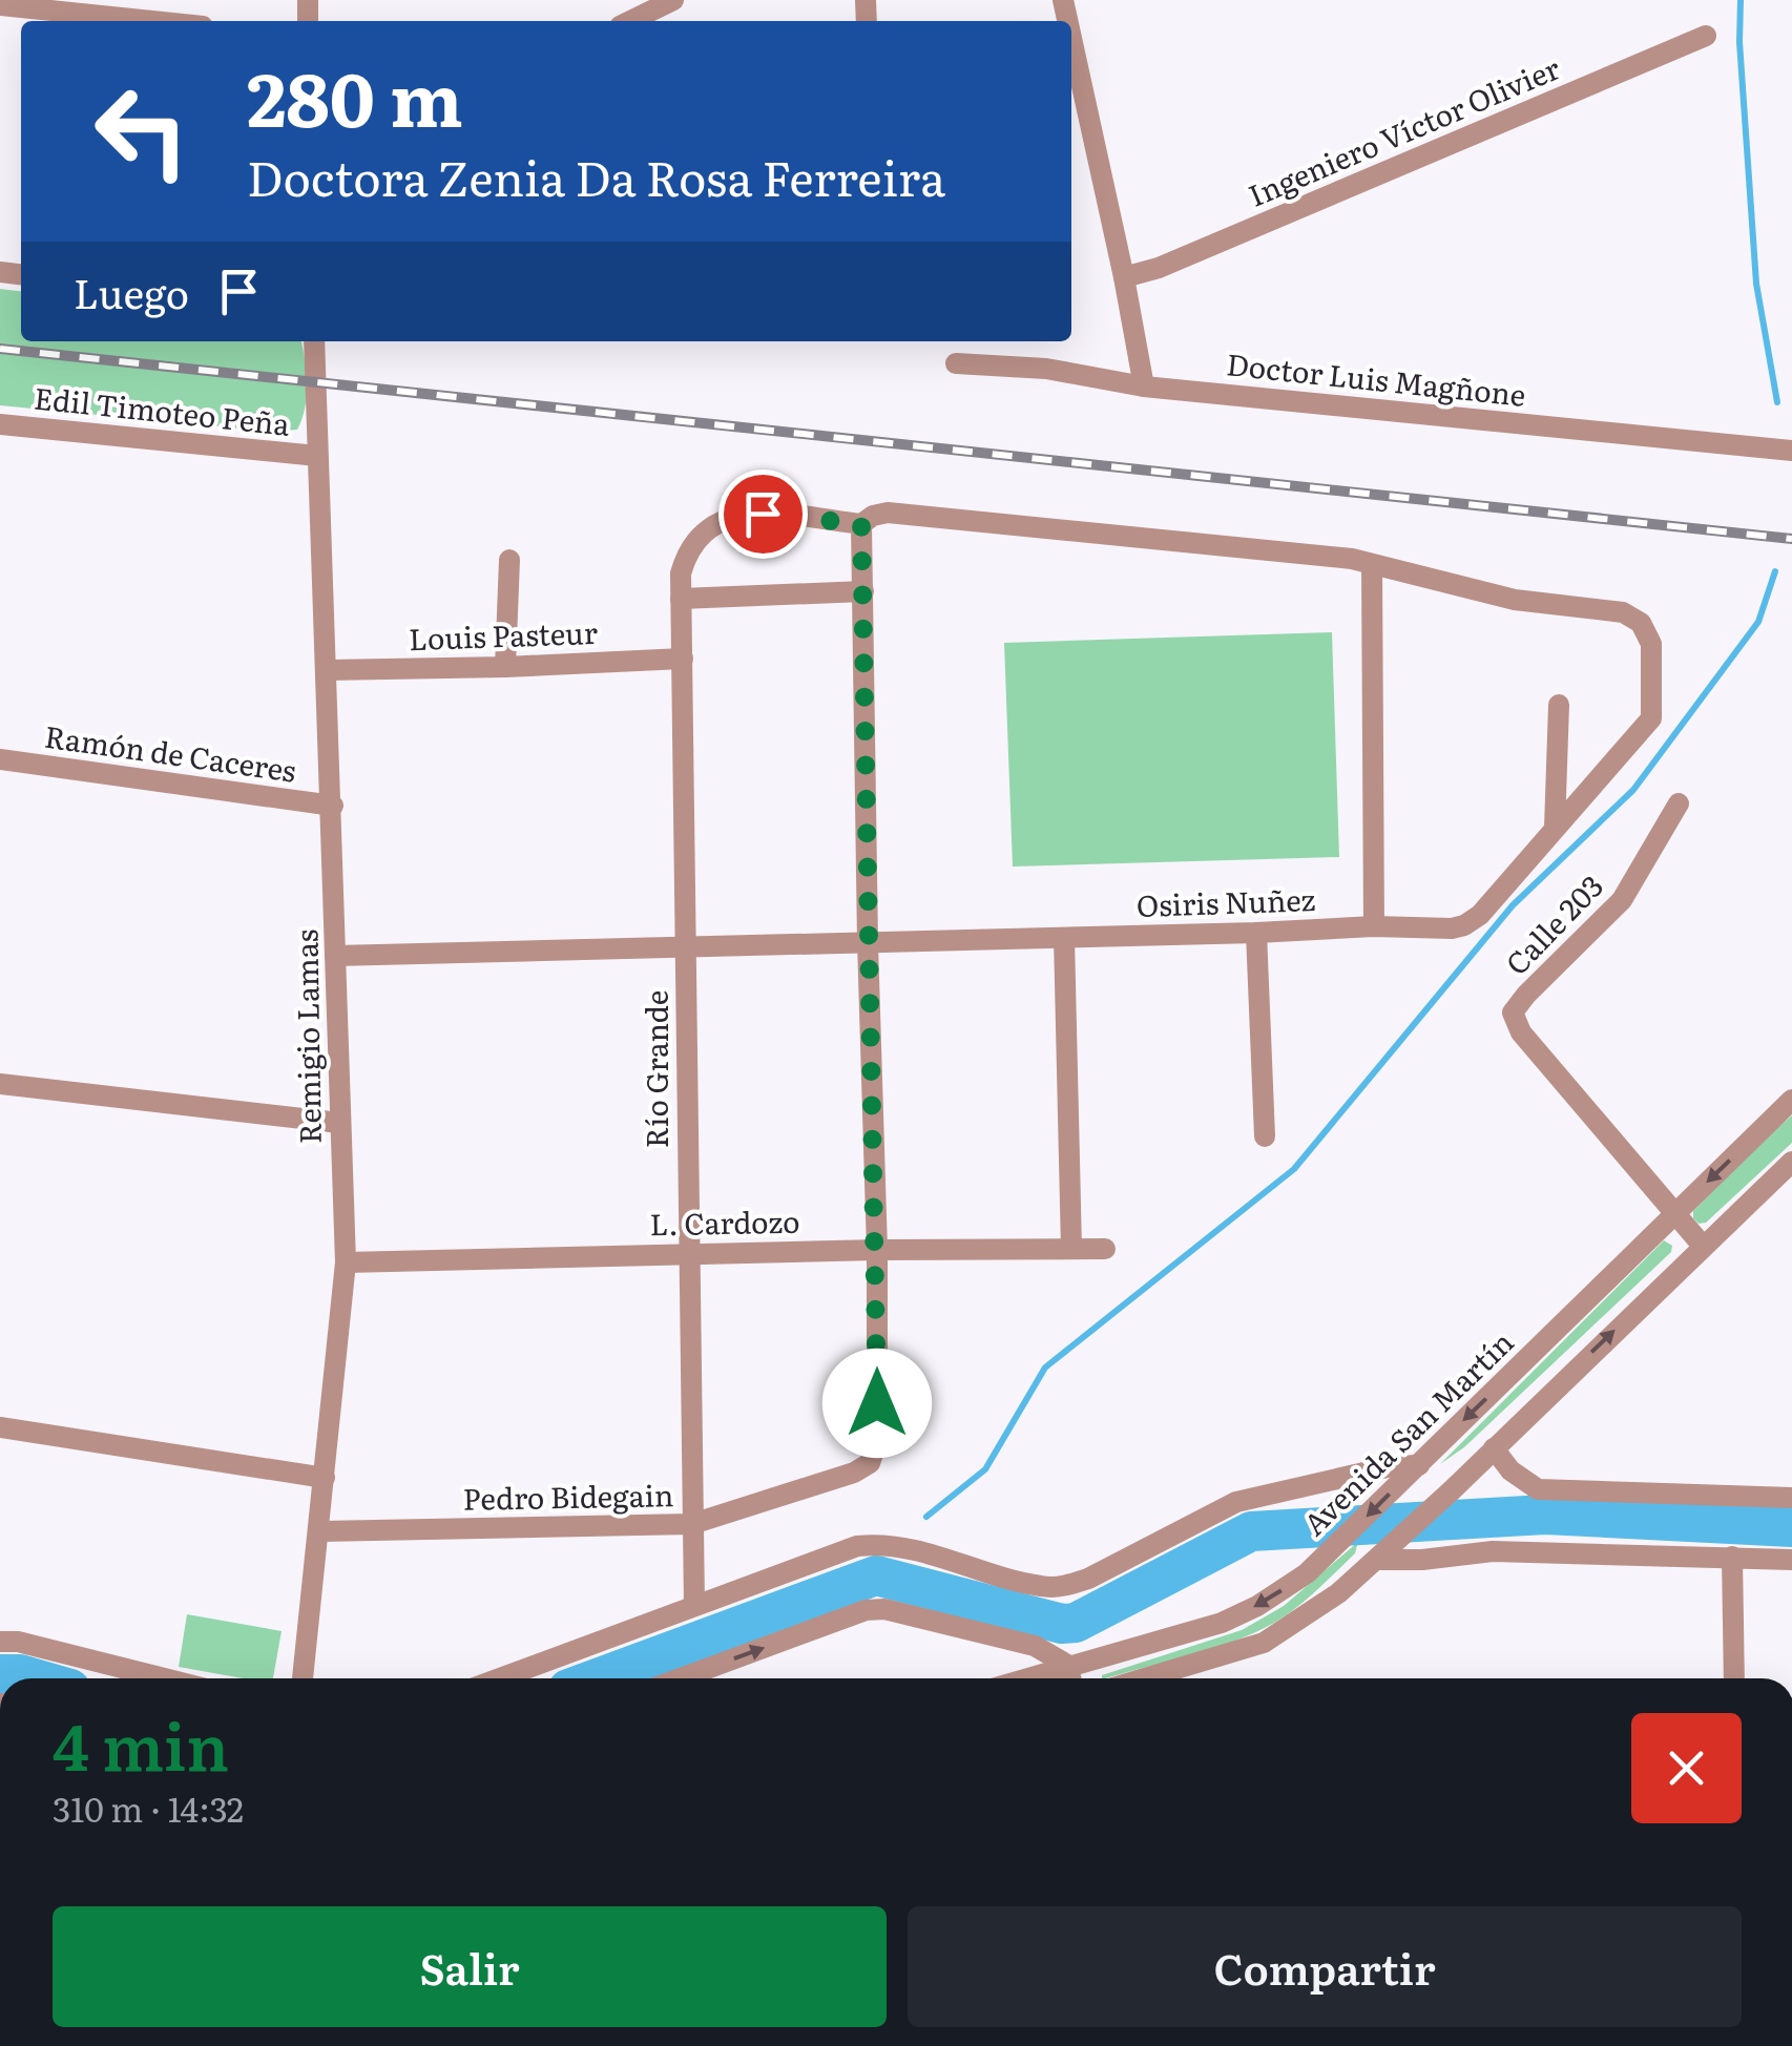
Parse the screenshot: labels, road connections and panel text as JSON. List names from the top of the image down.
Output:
{
  "streets": {
    "street": [
      "Ingeniero Víctor Olivier",
      "Doctor Luis Magñone",
      "Edil Timoteo Peña",
      "Louis Pasteur",
      "Ramón de Caceres",
      "Osiris Nuñez",
      "Calle 203",
      "Remigio Lamas",
      "Río Grande",
      "L. Cardozo",
      "Avenida San Martín",
      "Pedro Bidegain"
    ]
  },
  "crossings": [
    ["Edil Timoteo Peña", "Remigio Lamas"],
    ["Louis Pasteur", "Remigio Lamas"],
    ["Louis Pasteur", "Río Grande"],
    ["Ramón de Caceres", "Remigio Lamas"],
    ["Osiris Nuñez", "Remigio Lamas"],
    ["Osiris Nuñez", "Río Grande"],
    ["Calle 203", "Avenida San Martín"],
    ["Remigio Lamas", "L. Cardozo"],
    ["Remigio Lamas", "Pedro Bidegain"],
    ["Río Grande", "L. Cardozo"],
    ["Río Grande", "Pedro Bidegain"],
    ["L. Cardozo", "Pedro Bidegain"]
  ],
  "page": {
    "turn": ["280 m", "Doctora Zenia Da Rosa Ferreira"],
    "then": "Luego",
    "heading": ["4 min", "310 m · 14:32"],
    "buttons": ["Salir", "Compartir"]
  }
}
